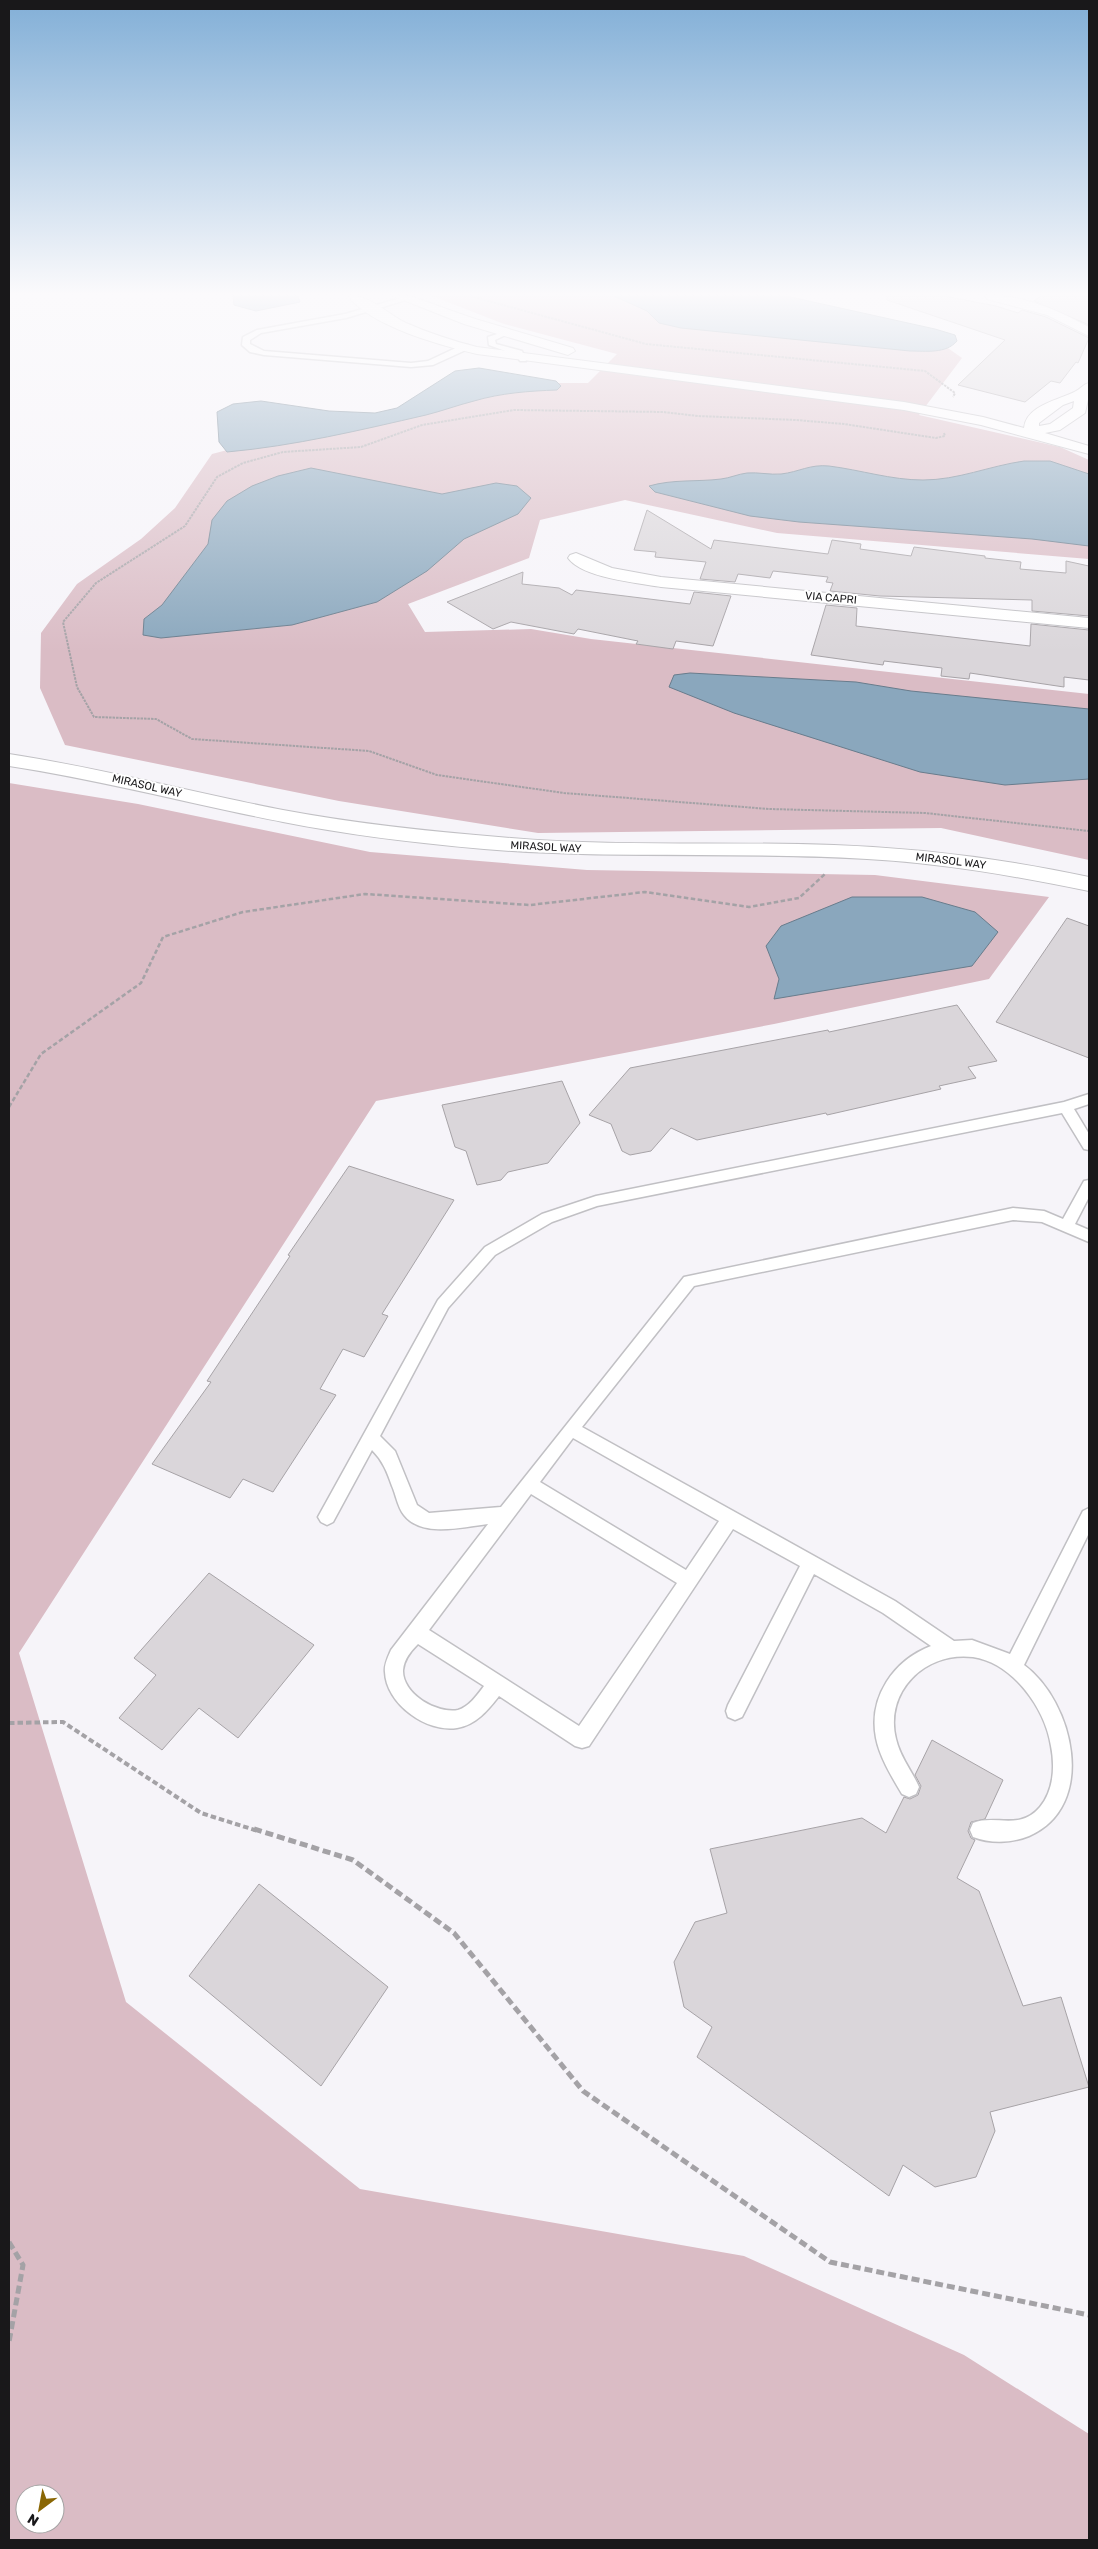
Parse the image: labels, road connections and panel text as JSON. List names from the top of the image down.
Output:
{
  "streets": {
    "street": ["VIA CAPRI", "MIRASOL WAY"]
  },
  "north": "bottom left"
}
